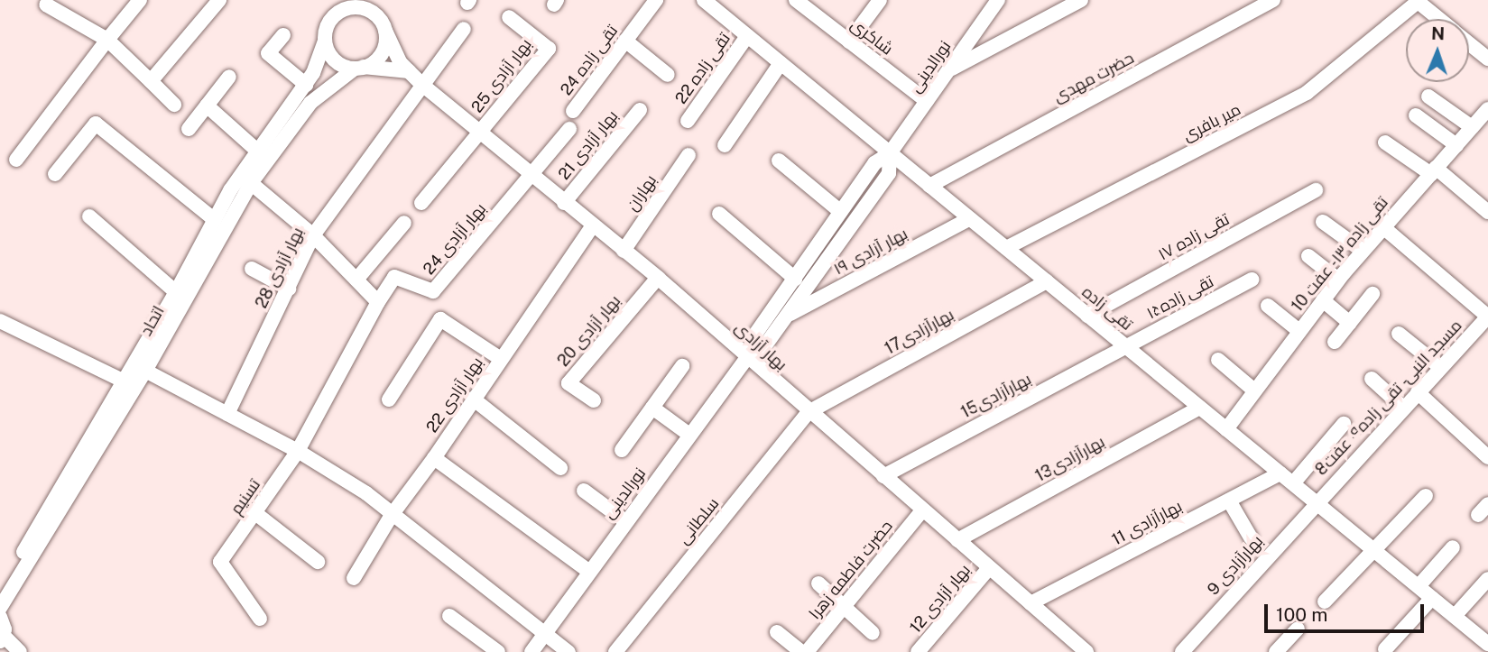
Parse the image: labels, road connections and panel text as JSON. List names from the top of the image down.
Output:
{
  "streets": {
    "street": [
      "شاکری",
      "تقی زاده 24",
      "نورالدینی",
      "تقی زاده 22",
      "بهار آزادی 25",
      "حضرت مهدی",
      "میر بافری",
      "بهار آزادی 21",
      "بهاران",
      "تقی زاده ۱۷",
      "بهار آزادی 24",
      "بهار آزادی ۱۹",
      "تقی زاده ۱۳ - عفت 10",
      "بهار آزادی 28",
      "تقی زاده۱۵",
      "تقی زاده",
      "اتحاد",
      "بهار آزادی 20",
      "بهارآزادی17",
      "بهار آزادی",
      "بهار آزادی 22",
      "بهارآزادی15",
      "مسجد النبی- تقی زاده۹- عفت8",
      "بهارآزادی13",
      "تسنیم",
      "سلطانی",
      "بهارآزادی 11",
      "بهارآزادی 9",
      "حضرت فاطمه زهرا",
      "بهار آزادی 12"
    ]
  },
  "crossings": [
    ["شاکری", "نورالدینی"],
    ["نورالدینی", "بهار آزادی ۱۹"],
    ["نورالدینی", "تقی زاده"],
    ["نورالدینی", "بهار آزادی"],
    ["نورالدینی", "بهار آزادی 22"],
    ["تقی زاده 22", "تقی زاده"],
    ["بهار آزادی 25", "بهار آزادی"],
    ["حضرت مهدی", "تقی زاده"],
    ["میر بافری", "تقی زاده"],
    ["بهار آزادی 21", "بهار آزادی"],
    ["بهاران", "بهار آزادی"],
    ["تقی زاده ۱۷", "تقی زاده"],
    ["بهار آزادی 24", "بهار آزادی"],
    ["بهار آزادی 24", "تسنیم"],
    ["بهار آزادی ۱۹", "تقی زاده"],
    ["تقی زاده ۱۳ - عفت 10", "تقی زاده"],
    ["بهار آزادی 28", "بهار آزادی"],
    ["تقی زاده۱۵", "تقی زاده"],
    ["تقی زاده۱۵", "بهارآزادی15"],
    ["تقی زاده", "بهارآزادی17"],
    ["تقی زاده", "بهارآزادی15"],
    ["تقی زاده", "مسجد النبی- تقی زاده۹- عفت8"],
    ["تقی زاده", "بهارآزادی13"],
    ["تقی زاده", "بهارآزادی 11"],
    ["تقی زاده", "بهارآزادی 9"],
    ["اتحاد", "بهار آزادی"],
    ["بهار آزادی 20", "بهار آزادی"],
    ["بهارآزادی17", "بهار آزادی"],
    ["بهارآزادی17", "سلطانی"],
    ["بهار آزادی", "بهار آزادی 22"],
    ["بهار آزادی", "بهارآزادی15"],
    ["بهار آزادی", "بهارآزادی13"],
    ["بهار آزادی", "سلطانی"],
    ["بهار آزادی", "بهارآزادی 11"],
    ["بهار آزادی", "حضرت فاطمه زهرا"],
    ["بهار آزادی", "بهار آزادی 12"],
    ["مسجد النبی- تقی زاده۹- عفت8", "بهارآزادی 9"]
  ],
  "scale_bar": "100 m",
  "north": "top"
}
